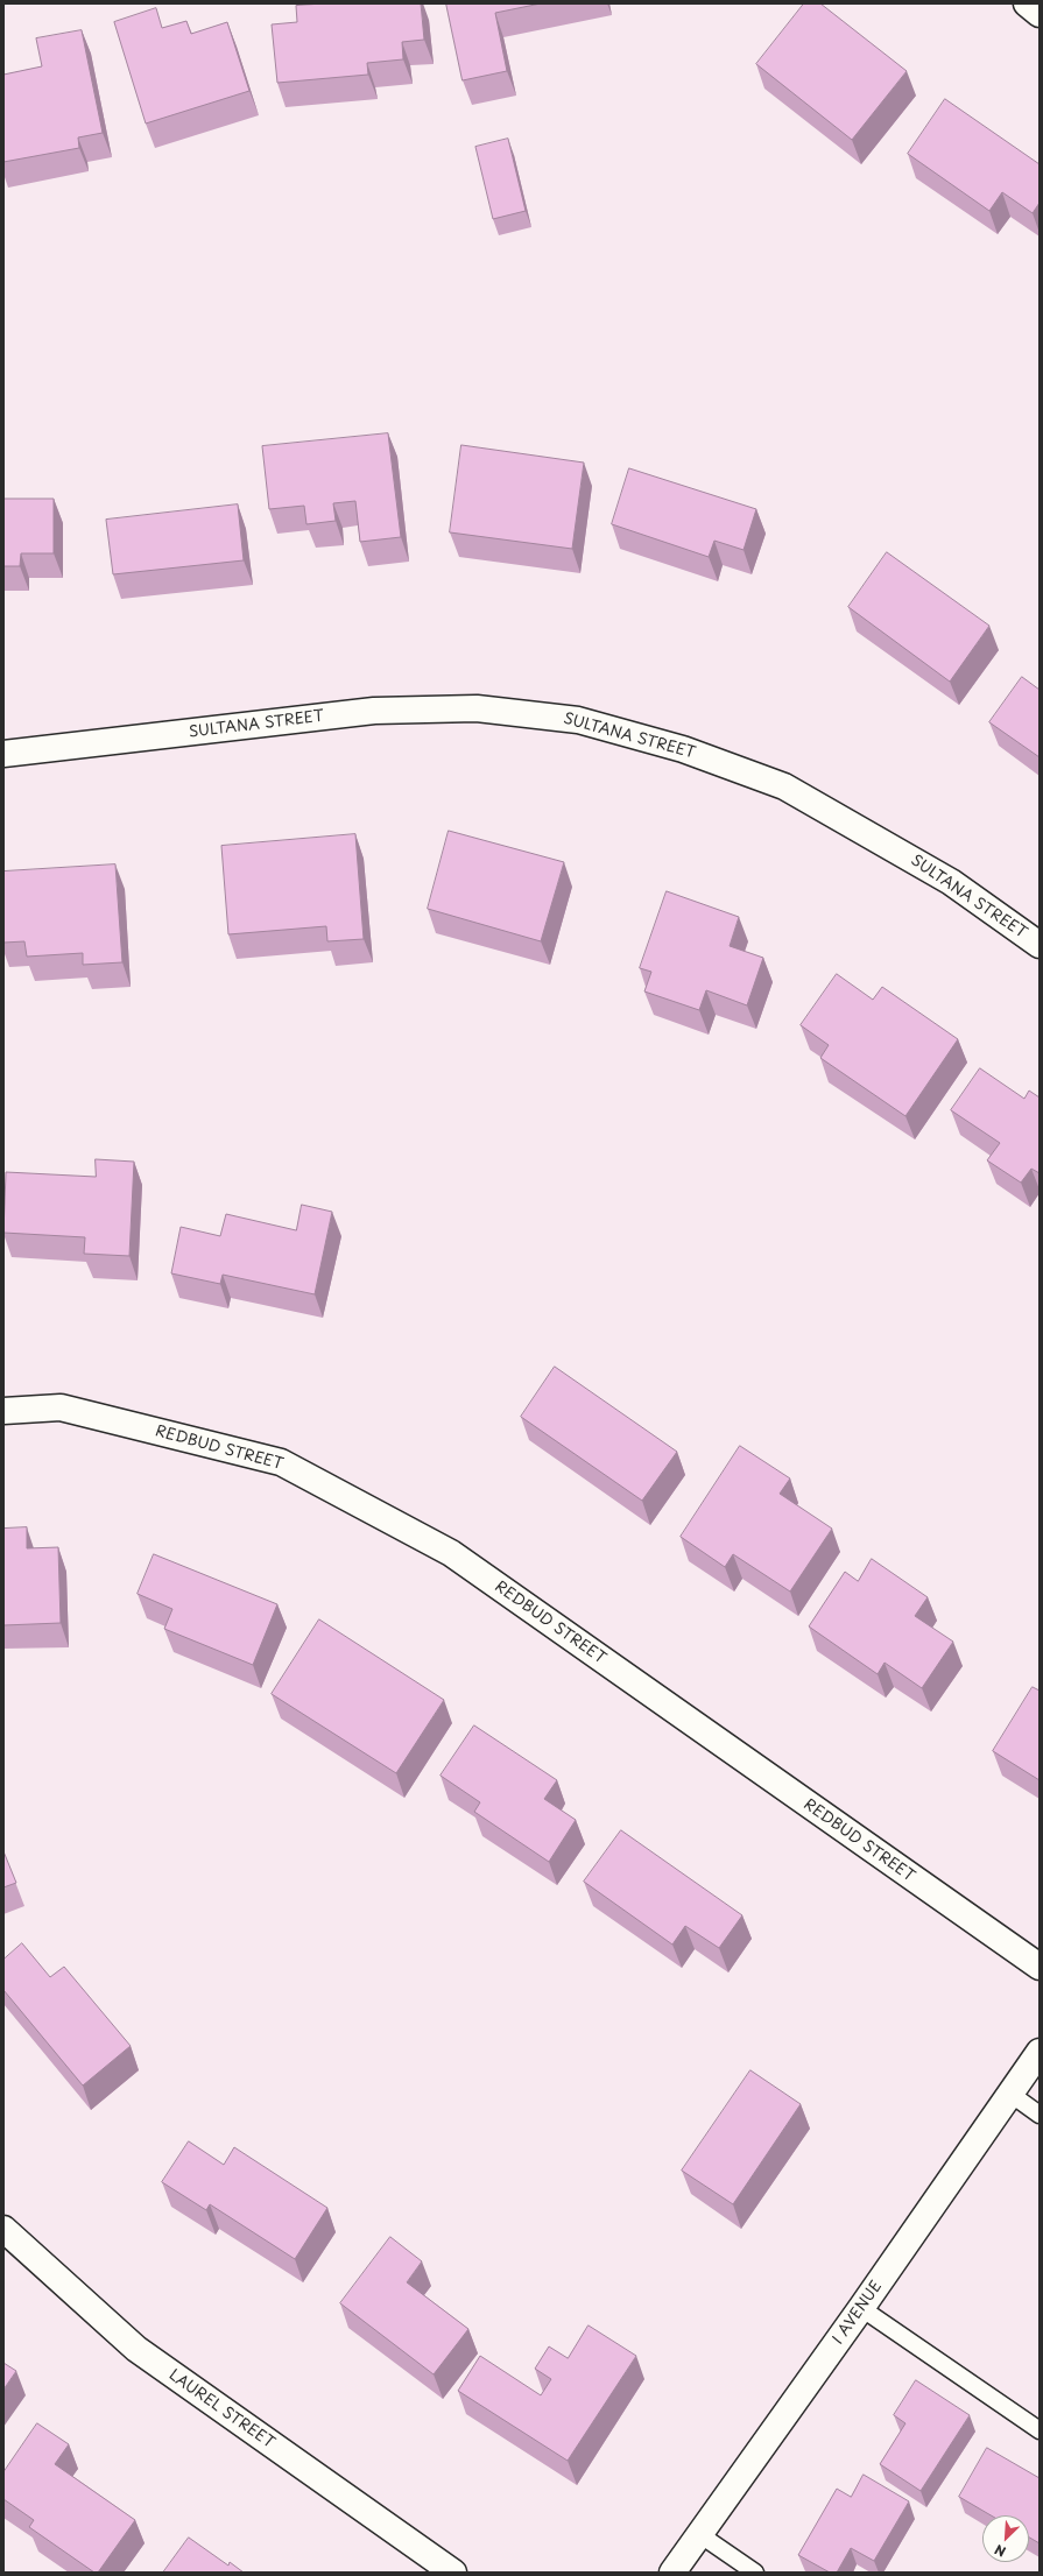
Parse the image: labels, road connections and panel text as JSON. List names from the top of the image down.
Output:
{
  "streets": {
    "street": [
      "SULTANA STREET",
      "REDBUD STREET",
      "I AVENUE",
      "LAUREL STREET"
    ]
  },
  "north": "bottom left"
}
